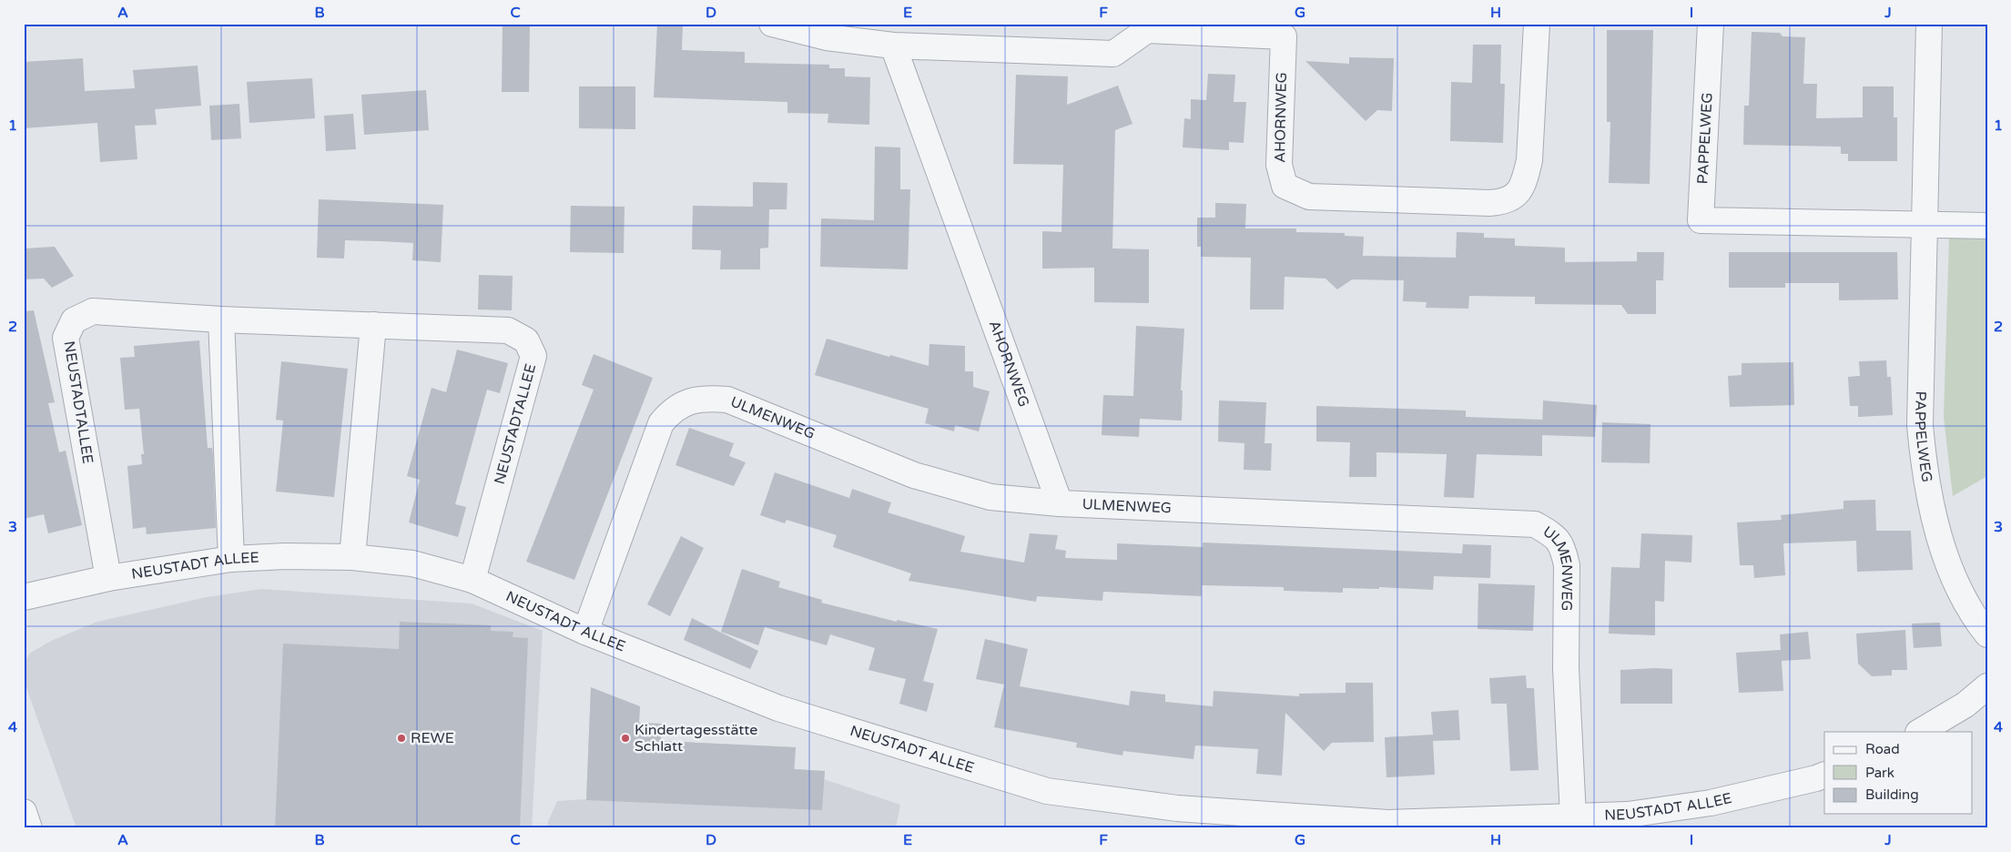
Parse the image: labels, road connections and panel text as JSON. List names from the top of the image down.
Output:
{
  "streets": {
    "street": [
      "AHORNWEG",
      "PAPPELWEG",
      "NEUSTADTALLEE",
      "ULMENWEG",
      "NEUSTADT ALLEE"
    ]
  },
  "crossings": [
    ["AHORNWEG", "ULMENWEG"],
    ["NEUSTADTALLEE", "NEUSTADT ALLEE"],
    ["ULMENWEG", "NEUSTADT ALLEE"]
  ],
  "places": ["REWE", "Kindertagesstätte Schlatt"],
  "legend": ["Road", "Park", "Building"],
  "grid": {
    "columns": [
      "A",
      "B",
      "C",
      "D",
      "E",
      "F",
      "G",
      "H",
      "I",
      "J"
    ],
    "rows": [
      "1",
      "2",
      "3",
      "4"
    ]
  }
}
